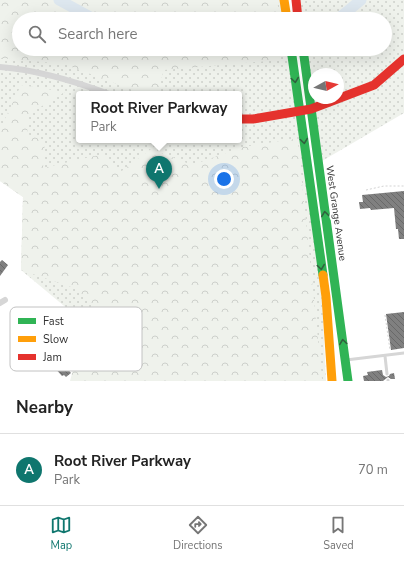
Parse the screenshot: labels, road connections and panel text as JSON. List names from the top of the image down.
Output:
{
  "streets": {
    "street": ["West Grange Avenue"]
  },
  "legend": ["Fast", "Slow", "Jam"],
  "north": "right",
  "page": {
    "search": "Search here",
    "popup": ["Root River Parkway", "Park"],
    "pins": "A",
    "heading": "Nearby",
    "list": [
      {
        "mark": "A",
        "name": "Root River Parkway",
        "note": "Park",
        "value": "70 m"
      }
    ],
    "nav": ["Map", "Directions", "Saved"]
  }
}
